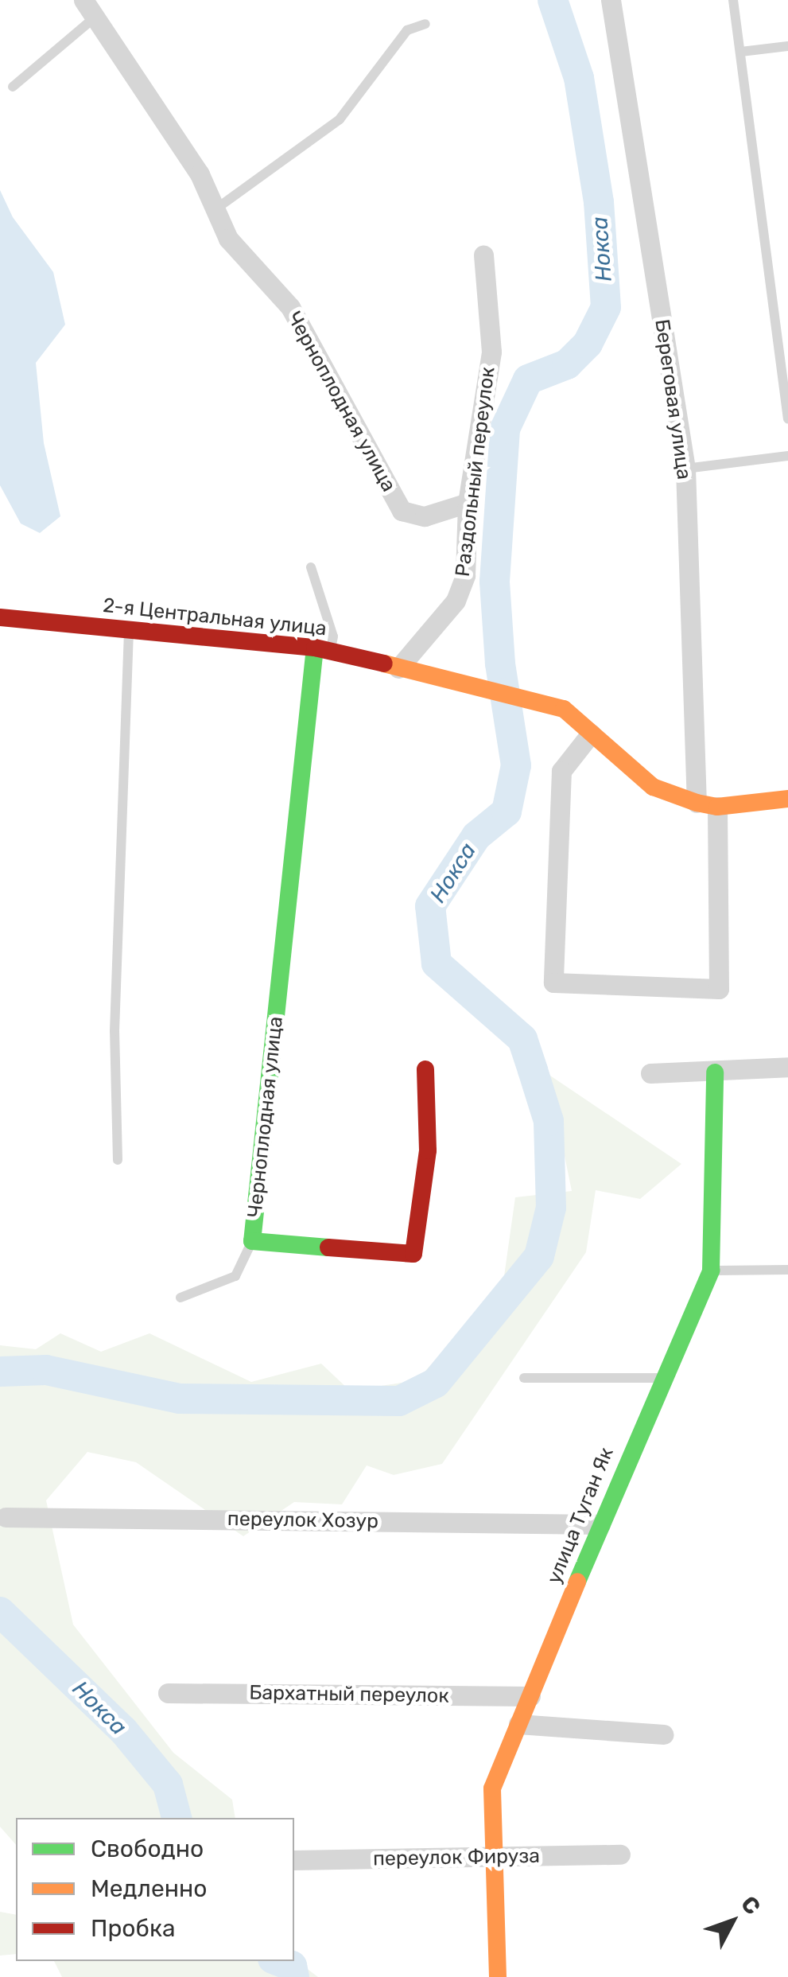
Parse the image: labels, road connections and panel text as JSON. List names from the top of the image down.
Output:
{
  "streets": {
    "street": [
      "Береговая улица",
      "Черноплодная улица",
      "Раздольный переулок",
      "2-я Центральная улица",
      "улица Туган Як",
      "переулок Хозур",
      "Бархатный переулок",
      "переулок Фируза"
    ]
  },
  "crossings": [
    ["Черноплодная улица", "Раздольный переулок"],
    ["Черноплодная улица", "2-я Центральная улица"],
    ["Раздольный переулок", "2-я Центральная улица"],
    ["улица Туган Як", "переулок Хозур"],
    ["улица Туган Як", "Бархатный переулок"],
    ["улица Туган Як", "переулок Фируза"]
  ],
  "water": ["Нокса"],
  "legend": ["Свободно", "Медленно", "Пробка"],
  "north": "top right"
}
